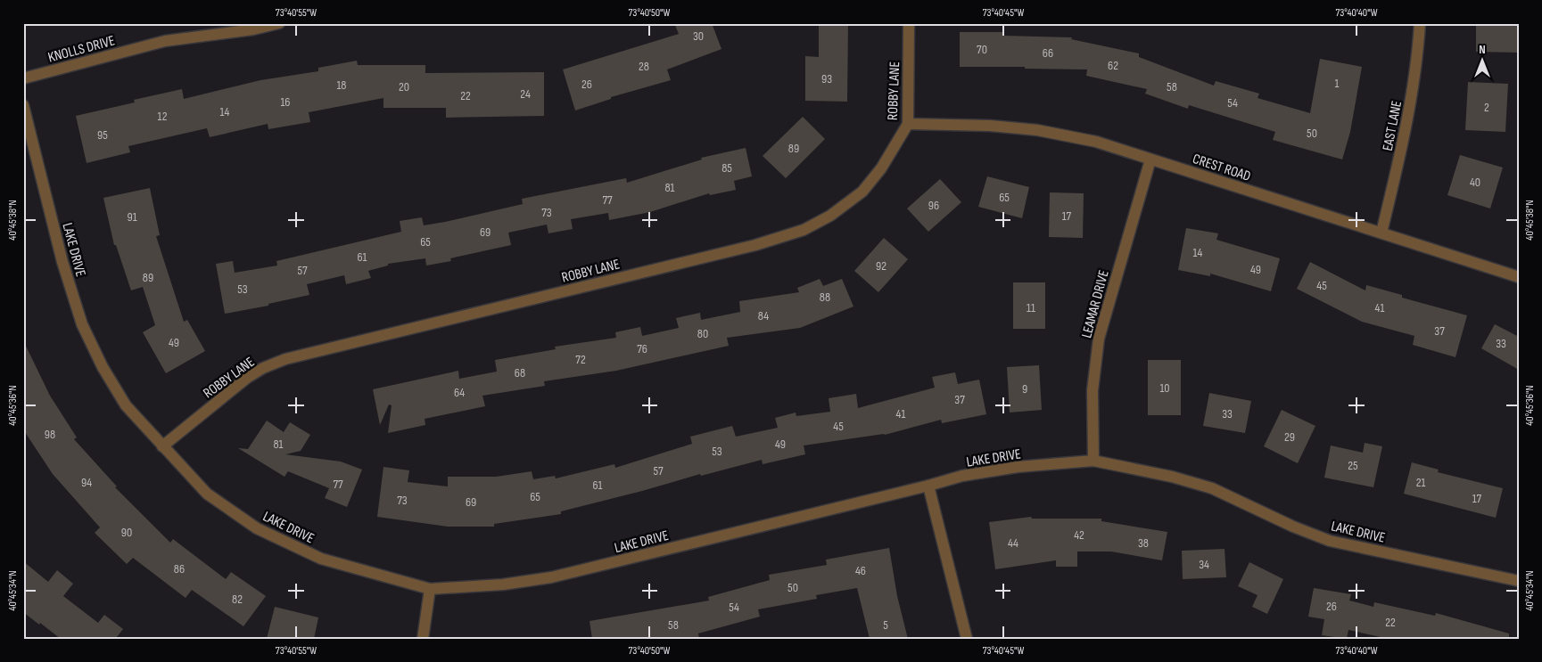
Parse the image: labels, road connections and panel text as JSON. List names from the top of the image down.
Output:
{
  "streets": {
    "street": [
      "KNOLLS DRIVE",
      "ROBBY LANE",
      "EAST LANE",
      "CREST ROAD",
      "LAKE DRIVE",
      "LEAMAR DRIVE"
    ]
  },
  "crossings": [
    ["ROBBY LANE", "CREST ROAD"],
    ["ROBBY LANE", "LAKE DRIVE"],
    ["EAST LANE", "CREST ROAD"],
    ["CREST ROAD", "LEAMAR DRIVE"],
    ["LAKE DRIVE", "LEAMAR DRIVE"]
  ],
  "house_numbers": [
    "30",
    "70",
    "66",
    "62",
    "28",
    "93",
    "1",
    "26",
    "18",
    "20",
    "58",
    "24",
    "22",
    "16",
    "54",
    "2",
    "14",
    "12",
    "50",
    "95",
    "89",
    "85",
    "40",
    "81",
    "65",
    "77",
    "96",
    "73",
    "17",
    "91",
    "69",
    "65",
    "14",
    "61",
    "92",
    "49",
    "57",
    "89",
    "45",
    "53",
    "88",
    "11",
    "41",
    "84",
    "37",
    "80",
    "49",
    "33",
    "76",
    "72",
    "68",
    "10",
    "9",
    "64",
    "37",
    "41",
    "33",
    "45",
    "98",
    "29",
    "81",
    "49",
    "53",
    "25",
    "57",
    "94",
    "21",
    "77",
    "61",
    "65",
    "17",
    "73",
    "69",
    "90",
    "42",
    "44",
    "38",
    "34",
    "86",
    "46",
    "50",
    "82",
    "26",
    "54",
    "22",
    "58",
    "5"
  ],
  "north": "top",
  "coordinates": [
    "73°40'55\"W",
    "73°40'50\"W",
    "73°40'45\"W",
    "73°40'40\"W",
    "40°45'38\"N",
    "40°45'36\"N",
    "40°45'34\"N"
  ]
}
